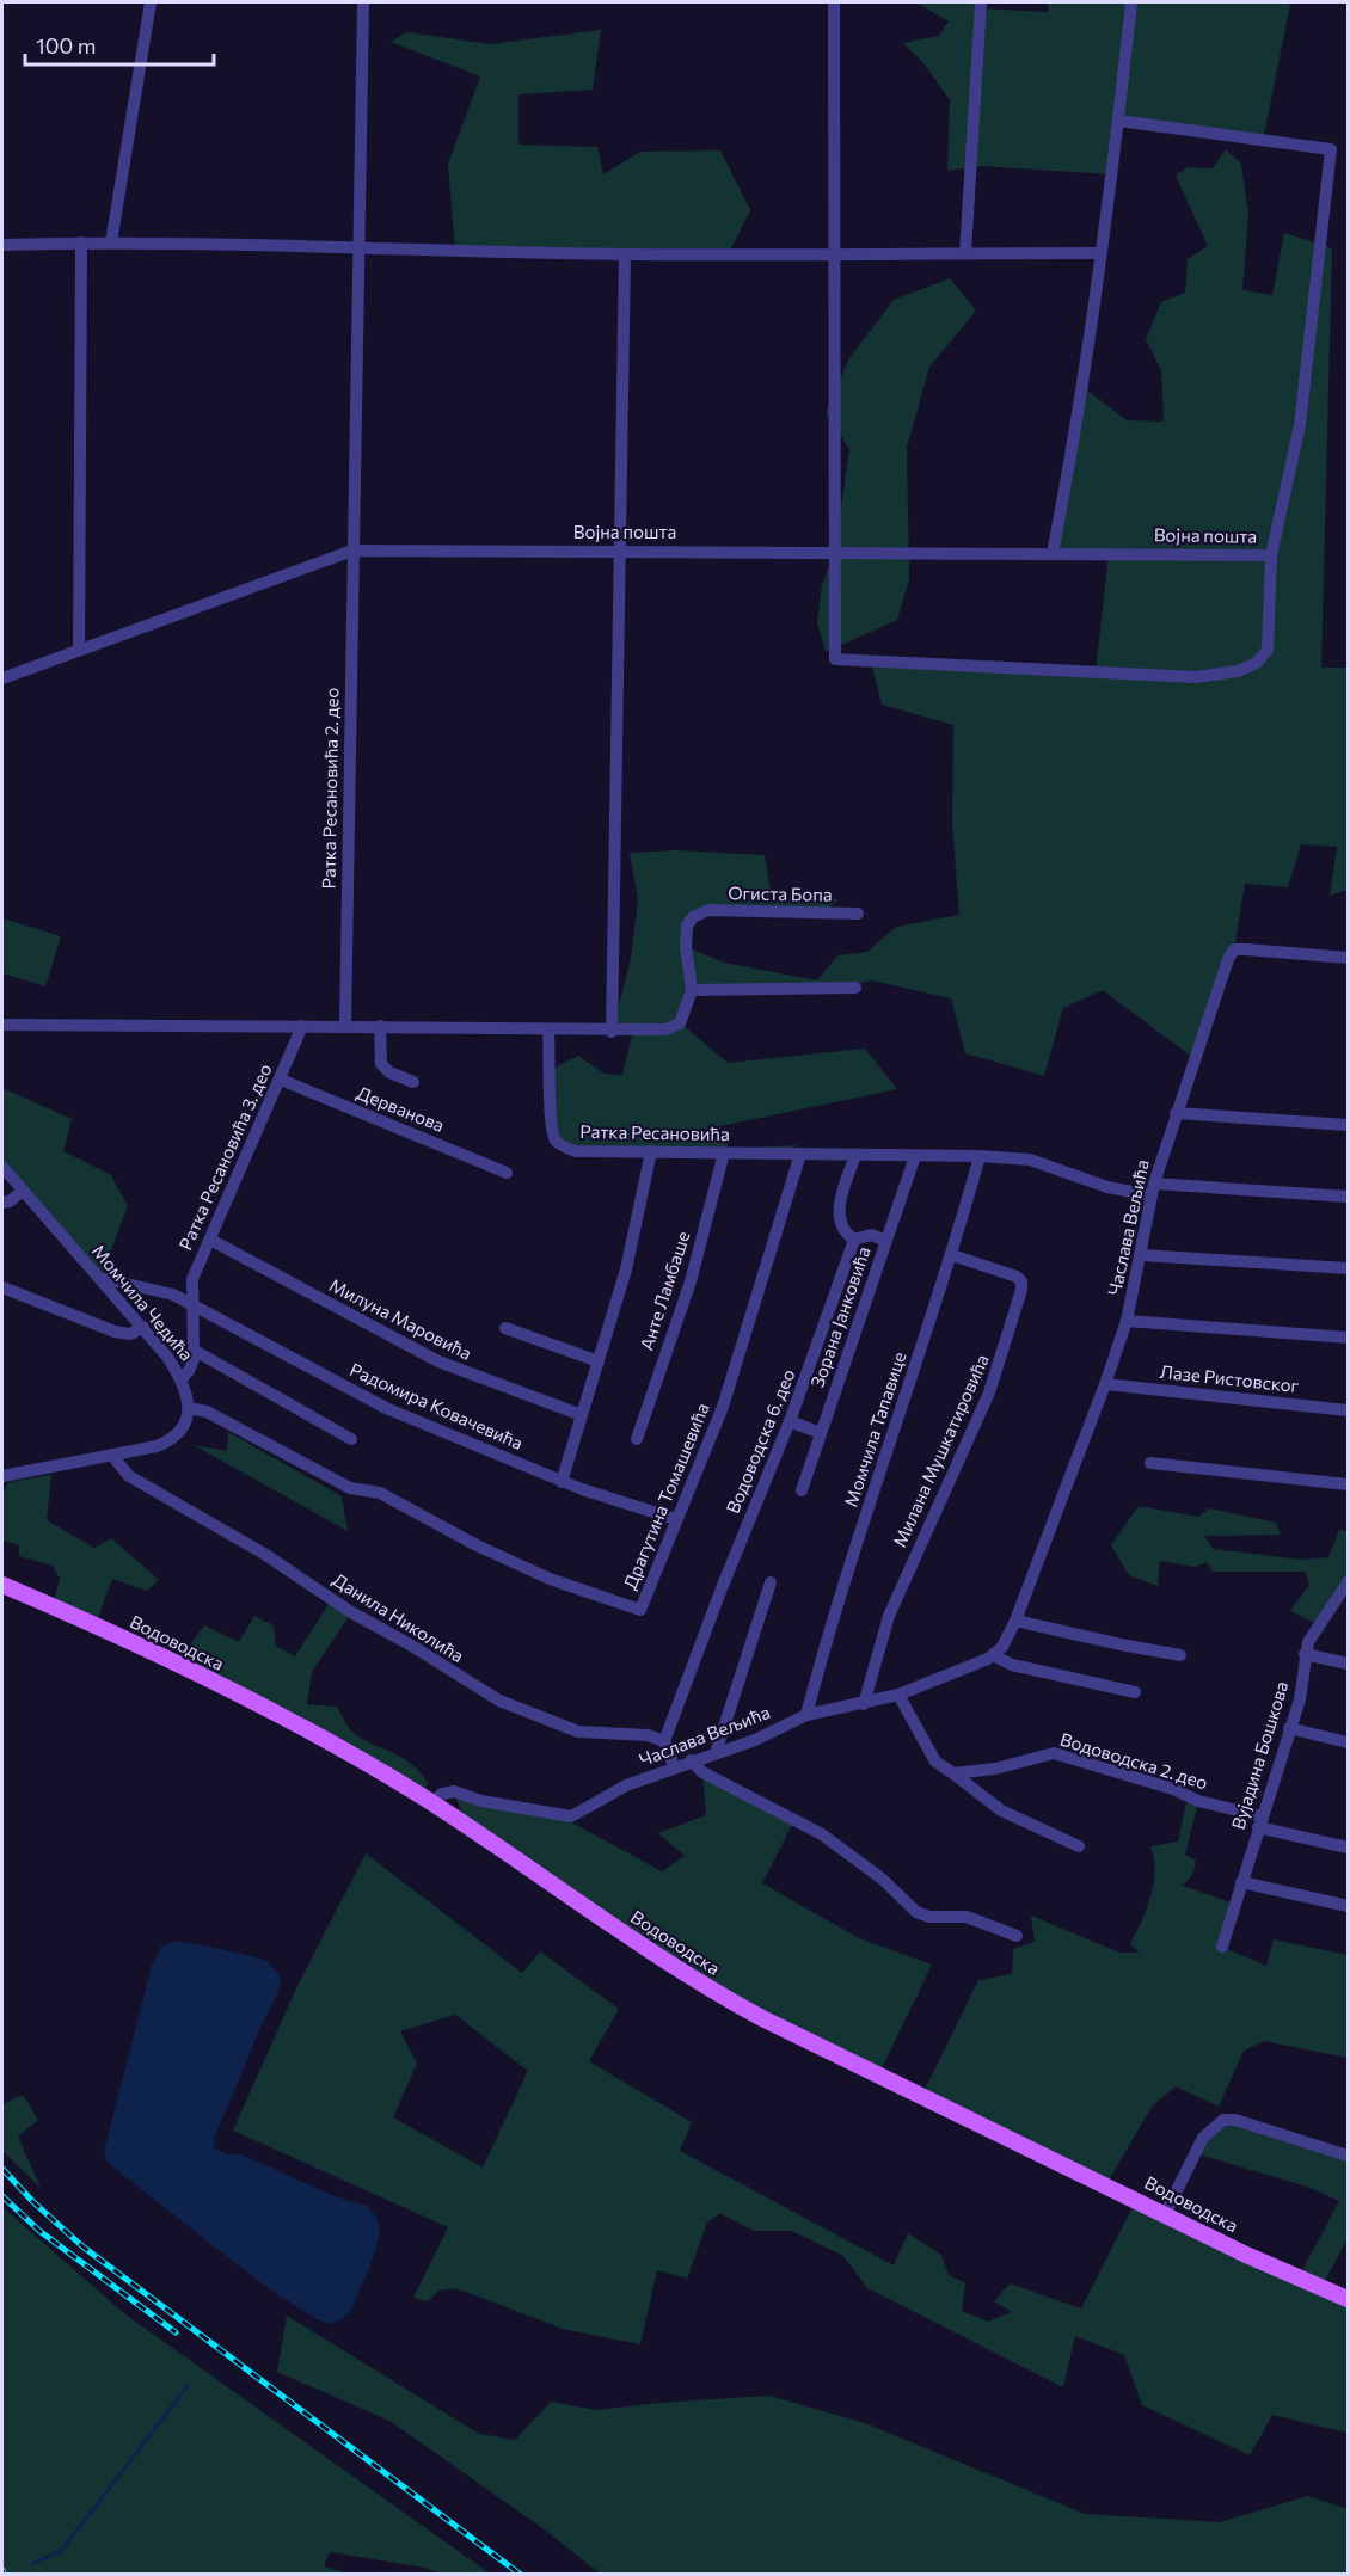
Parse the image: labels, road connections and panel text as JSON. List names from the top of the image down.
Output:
{
  "streets": {
    "main road": ["Водоводска"],
    "street": [
      "Војна пошта",
      "Ратка Ресановића 2. део",
      "Огиста Бопа",
      "Дерванова",
      "Ратка Ресановића",
      "Ратка Ресановића 3. део",
      "Часлава Вељића",
      "Анте Ламбаше",
      "Момчила Чедића",
      "Зорана Јанковића",
      "Милуна Маровића",
      "Лазе Ристовског",
      "Радомира Ковачевића",
      "Момчила Тапавице",
      "Водоводска 6. део",
      "Милана Мушкатировића",
      "Драгутина Томашевића",
      "Данила Николића",
      "Вујадина Бошкова",
      "Водоводска 2. део"
    ]
  },
  "crossings": [
    ["Војна пошта", "Ратка Ресановића 2. део"],
    ["Огиста Бопа", "Ратка Ресановића"],
    ["Дерванова", "Ратка Ресановића 3. део"],
    ["Ратка Ресановића", "Часлава Вељића"],
    ["Ратка Ресановића", "Анте Ламбаше"],
    ["Ратка Ресановића", "Зорана Јанковића"],
    ["Ратка Ресановића", "Момчила Тапавице"],
    ["Ратка Ресановића", "Драгутина Томашевића"],
    ["Ратка Ресановића 3. део", "Момчила Чедића"],
    ["Ратка Ресановића 3. део", "Милуна Маровића"],
    ["Ратка Ресановића 3. део", "Радомира Ковачевића"],
    ["Часлава Вељића", "Лазе Ристовског"],
    ["Часлава Вељића", "Момчила Тапавице"],
    ["Часлава Вељића", "Милана Мушкатировића"],
    ["Часлава Вељића", "Водоводска"],
    ["Момчила Чедића", "Драгутина Томашевића"],
    ["Радомира Ковачевића", "Драгутина Томашевића"],
    ["Момчила Тапавице", "Милана Мушкатировића"],
    ["Водоводска 6. део", "Данила Николића"],
    ["Вујадина Бошкова", "Водоводска 2. део"]
  ],
  "scale_bar": "100 m"
}
